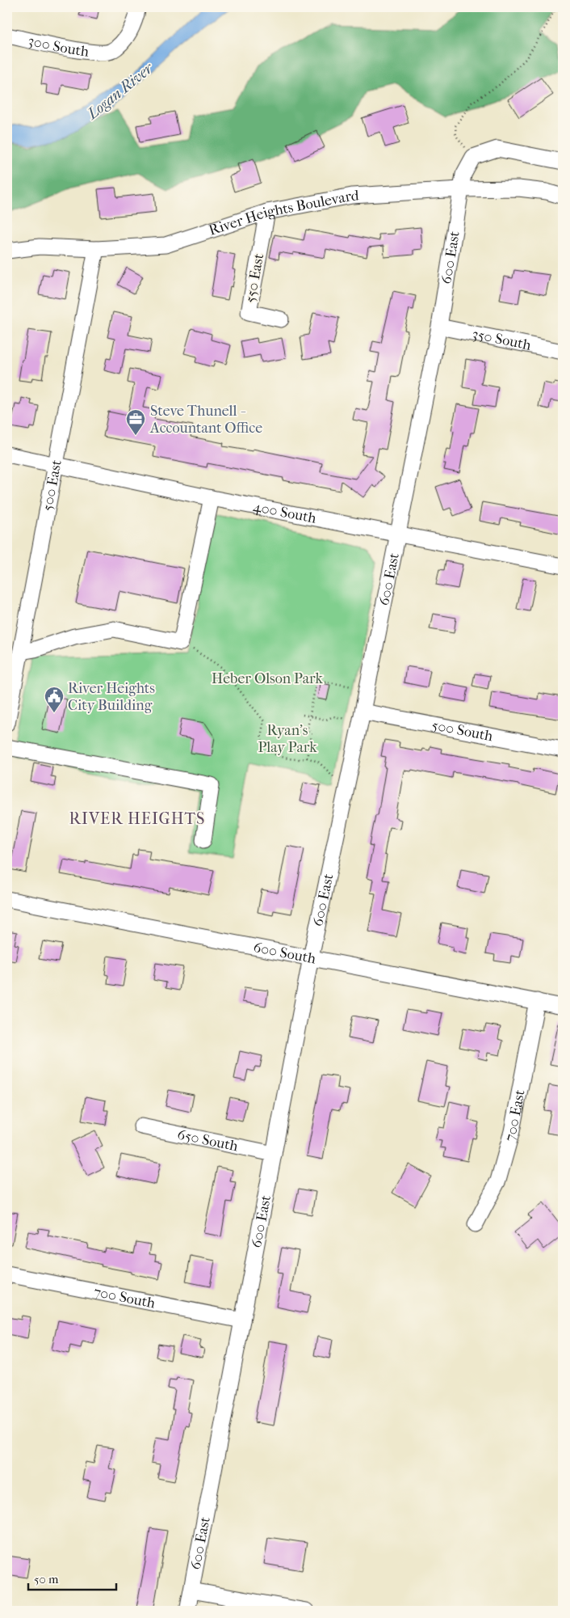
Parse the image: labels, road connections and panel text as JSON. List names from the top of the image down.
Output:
{
  "streets": {
    "street": [
      "300 South",
      "River Heights Boulevard",
      "600 East",
      "550 East",
      "350 South",
      "500 East",
      "400 South",
      "500 South",
      "600 South",
      "700 East",
      "650 South",
      "700 South"
    ]
  },
  "crossings": [
    ["River Heights Boulevard", "600 East"],
    ["River Heights Boulevard", "550 East"],
    ["River Heights Boulevard", "500 East"],
    ["600 East", "350 South"],
    ["600 East", "400 South"],
    ["600 East", "500 South"],
    ["600 East", "600 South"],
    ["600 East", "650 South"],
    ["600 East", "700 South"],
    ["500 East", "400 South"],
    ["600 South", "700 East"]
  ],
  "districts": ["RIVER HEIGHTS"],
  "water": ["Logan River"],
  "parks": ["Heber Olson Park", "Ryan's Play Park"],
  "places": {
    "office": ["Steve Thunell - Accountant Office"],
    "public building": ["River Heights City Building"]
  },
  "scale_bar": "50 m"
}
